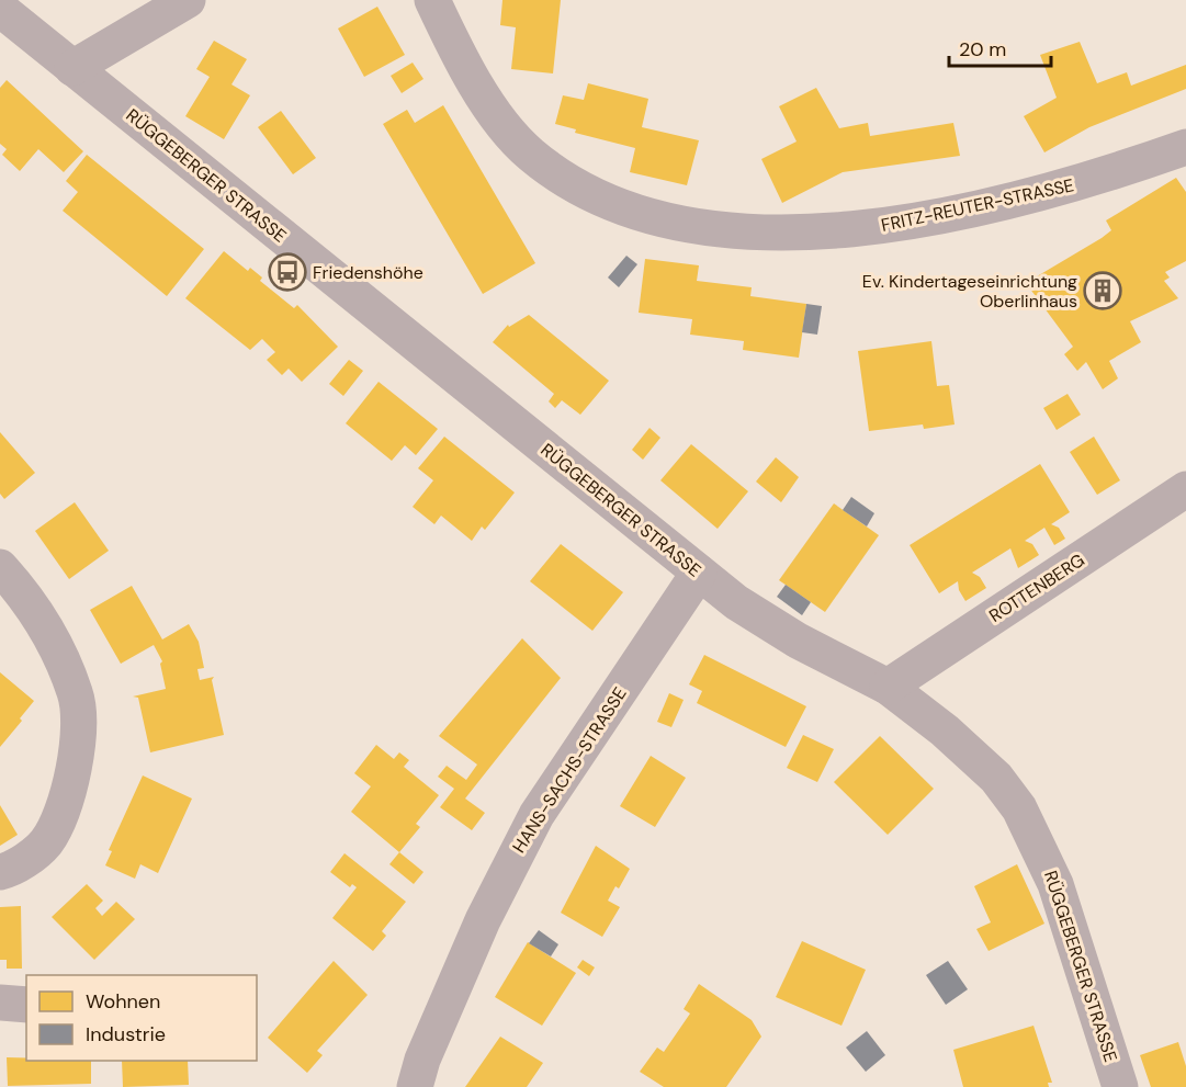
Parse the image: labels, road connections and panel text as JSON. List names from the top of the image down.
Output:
{
  "streets": {
    "street": [
      "RÜGGEBERGER STRASSE",
      "FRITZ-REUTER-STRASSE",
      "ROTTENBERG",
      "HANS-SACHS-STRASSE"
    ]
  },
  "crossings": [
    ["RÜGGEBERGER STRASSE", "ROTTENBERG"],
    ["RÜGGEBERGER STRASSE", "HANS-SACHS-STRASSE"]
  ],
  "places": {
    "bus stop": ["Friedenshöhe"],
    "building": ["Ev. Kindertageseinrichtung Oberlinhaus"]
  },
  "legend": ["Wohnen", "Industrie"],
  "scale_bar": "20 m"
}
